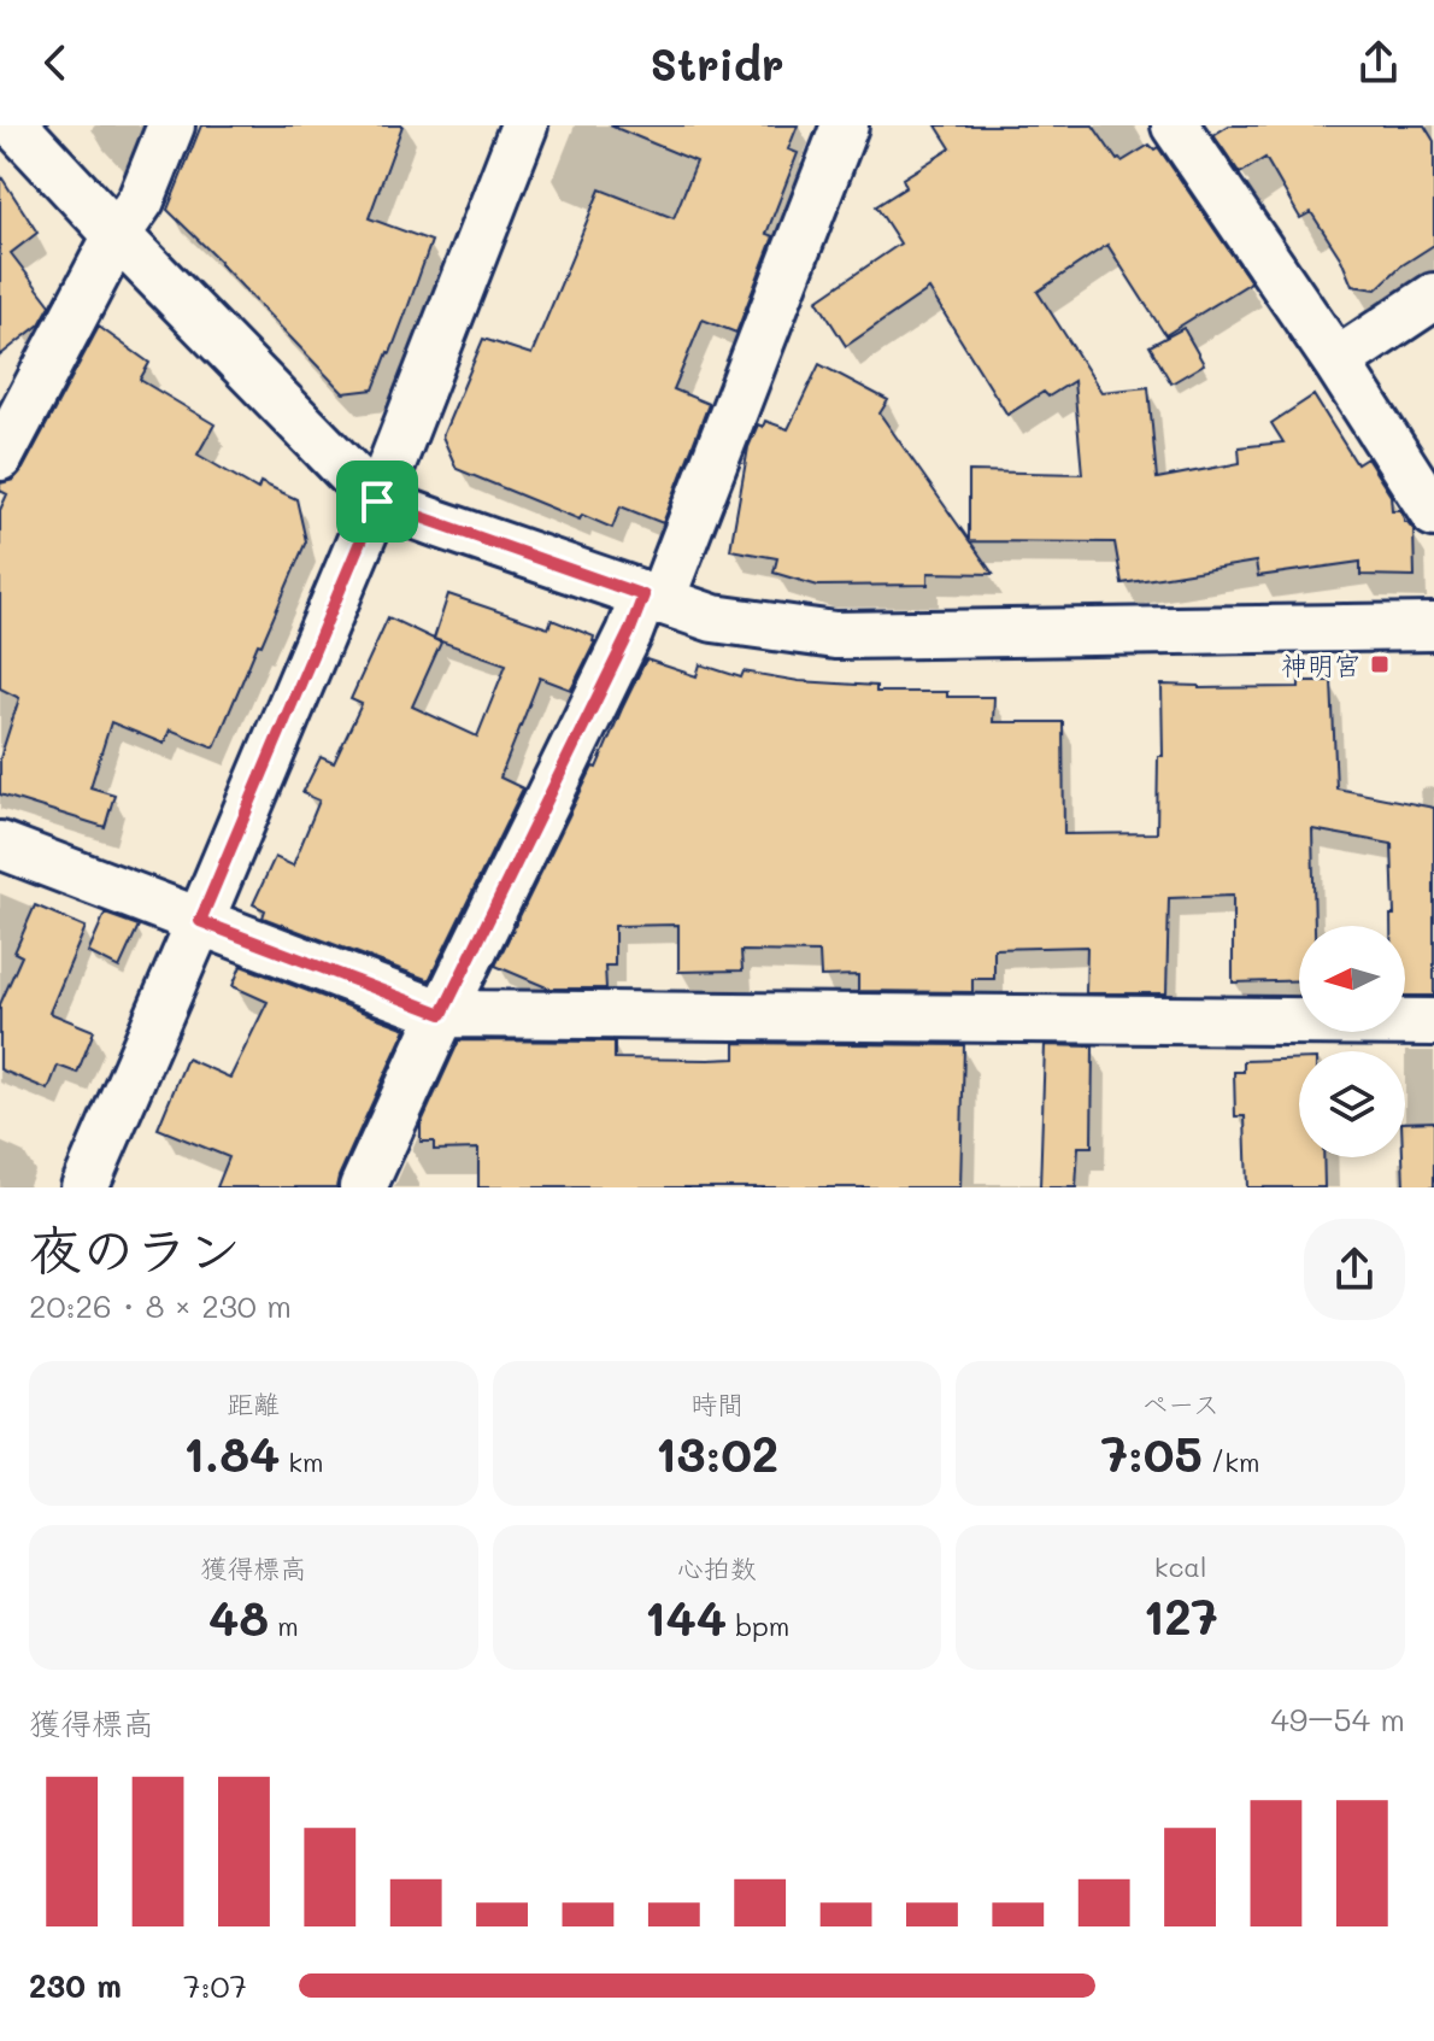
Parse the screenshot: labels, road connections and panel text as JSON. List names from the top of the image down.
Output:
{
  "places": {
    "transit": ["神明宮"]
  },
  "north": "left",
  "page": {
    "header": "Stridr",
    "heading": ["夜のラン", "20:26 · 8 × 230 m"],
    "stats": [
      ["距離", "1.84 km"],
      ["時間", "13:02"],
      ["ペース", "7:05 /km"],
      ["獲得標高", "48 m"],
      ["心拍数", "144 bpm"],
      ["kcal", "127"]
    ],
    "chart": ["獲得標高", "49–54 m"],
    "list": [
      {
        "name": "230 m",
        "note": "7:07"
      }
    ]
  }
}
